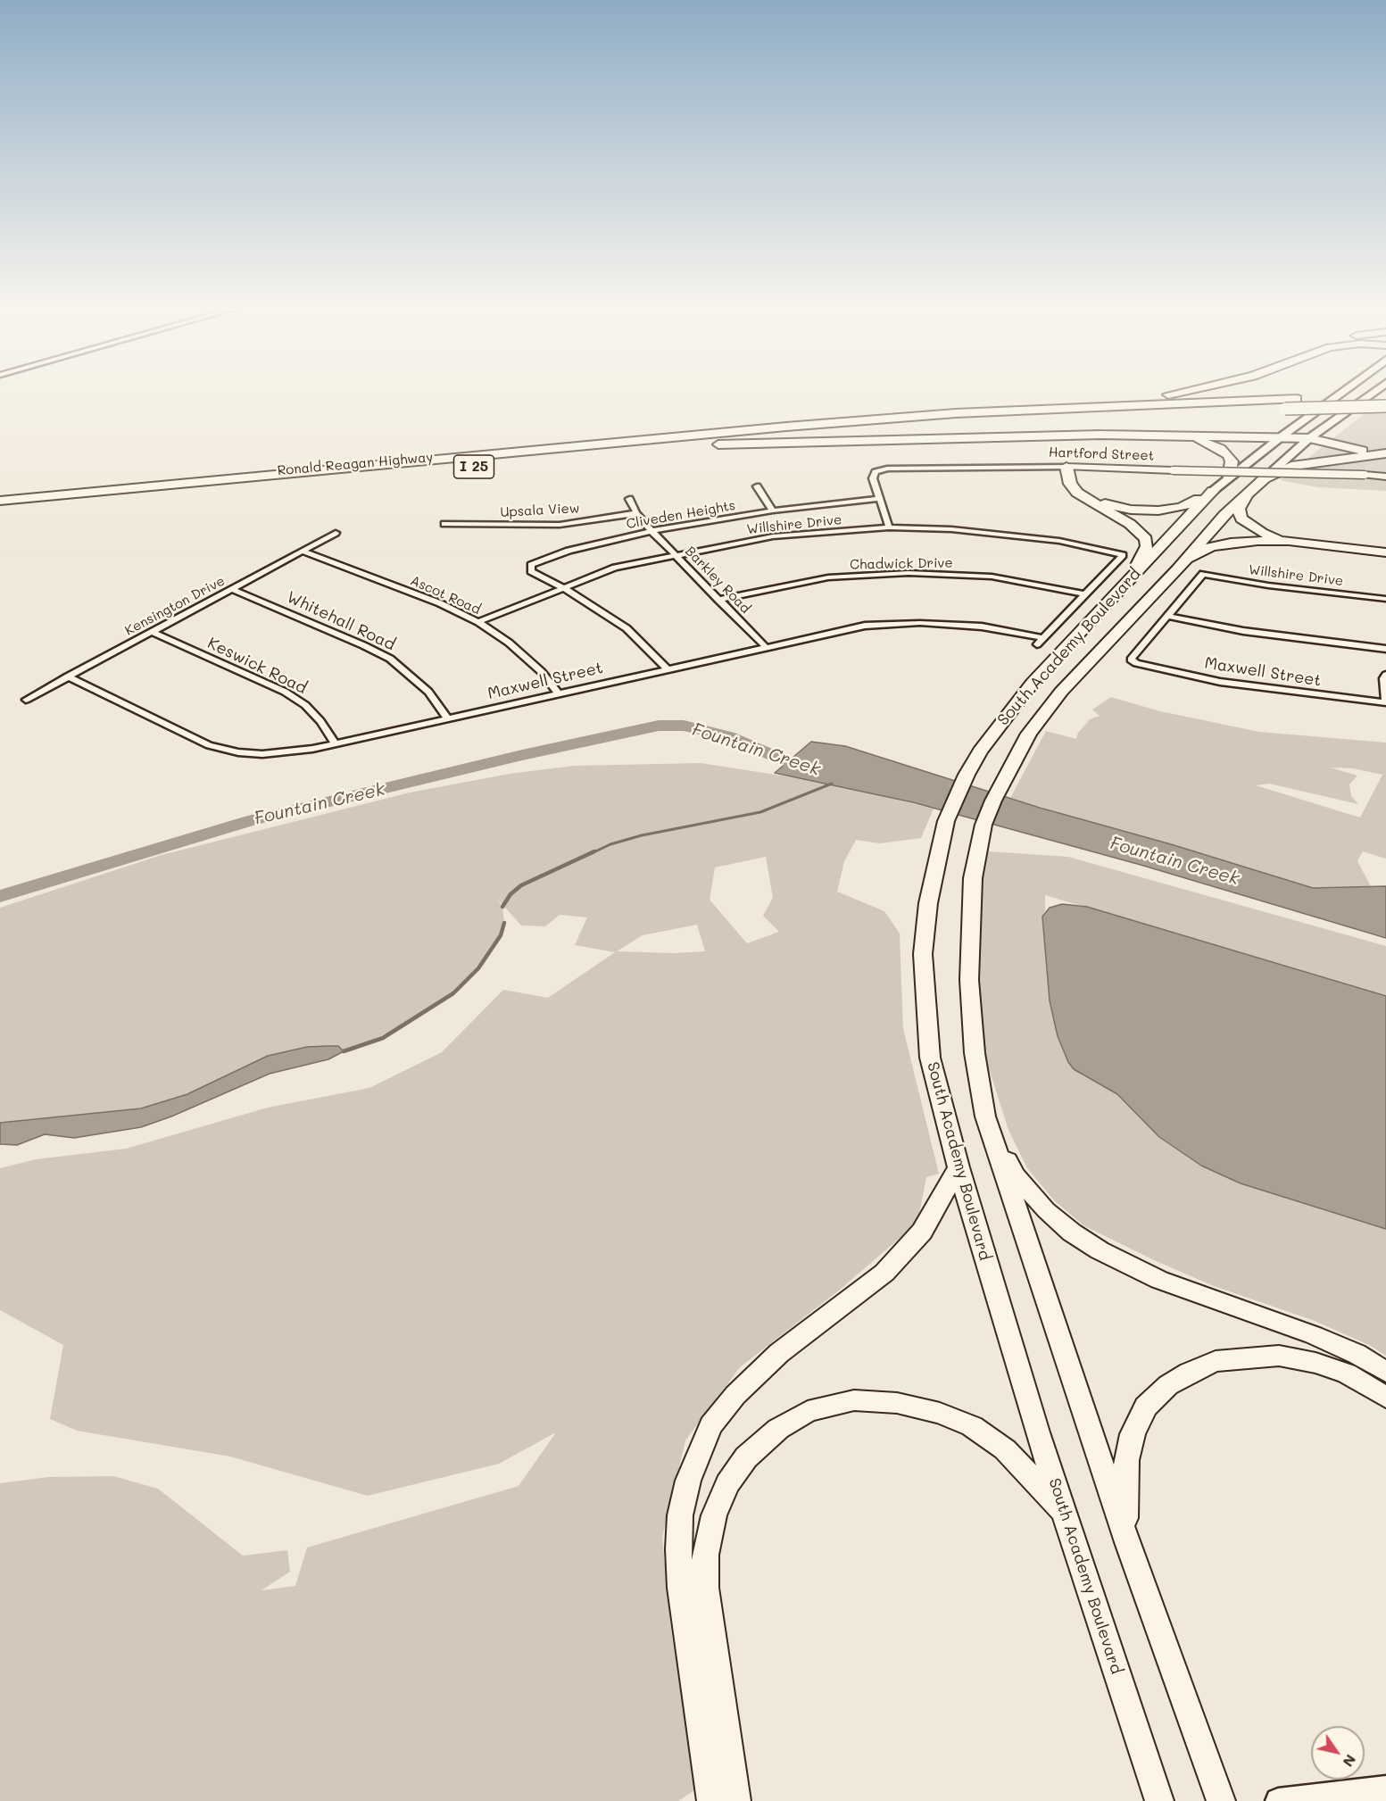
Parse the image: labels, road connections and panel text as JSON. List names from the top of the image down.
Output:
{
  "streets": {
    "highway": ["Ronald Reagan Highway", "I 25", "South Academy Boulevard"],
    "street": [
      "Hartford Street",
      "Upsala View",
      "Cliveden Heights",
      "Willshire Drive",
      "Chadwick Drive",
      "Barkley Road",
      "Ascot Road",
      "Kensington Drive",
      "Whitehall Road",
      "Keswick Road",
      "Maxwell Street"
    ]
  },
  "crossings": [
    ["Hartford Street", "Cliveden Heights"],
    ["Hartford Street", "Willshire Drive"],
    ["Upsala View", "Barkley Road"],
    ["Cliveden Heights", "Willshire Drive"],
    ["Cliveden Heights", "Barkley Road"],
    ["Willshire Drive", "Chadwick Drive"],
    ["Willshire Drive", "Barkley Road"],
    ["Willshire Drive", "Ascot Road"],
    ["Willshire Drive", "Maxwell Street"],
    ["Chadwick Drive", "Barkley Road"],
    ["Chadwick Drive", "Maxwell Street"],
    ["Barkley Road", "Maxwell Street"],
    ["Ascot Road", "Kensington Drive"],
    ["Ascot Road", "Maxwell Street"],
    ["Kensington Drive", "Whitehall Road"],
    ["Kensington Drive", "Keswick Road"],
    ["Kensington Drive", "Maxwell Street"],
    ["Whitehall Road", "Maxwell Street"],
    ["Keswick Road", "Maxwell Street"]
  ],
  "water": ["Fountain Creek"],
  "north": "bottom right"
}
